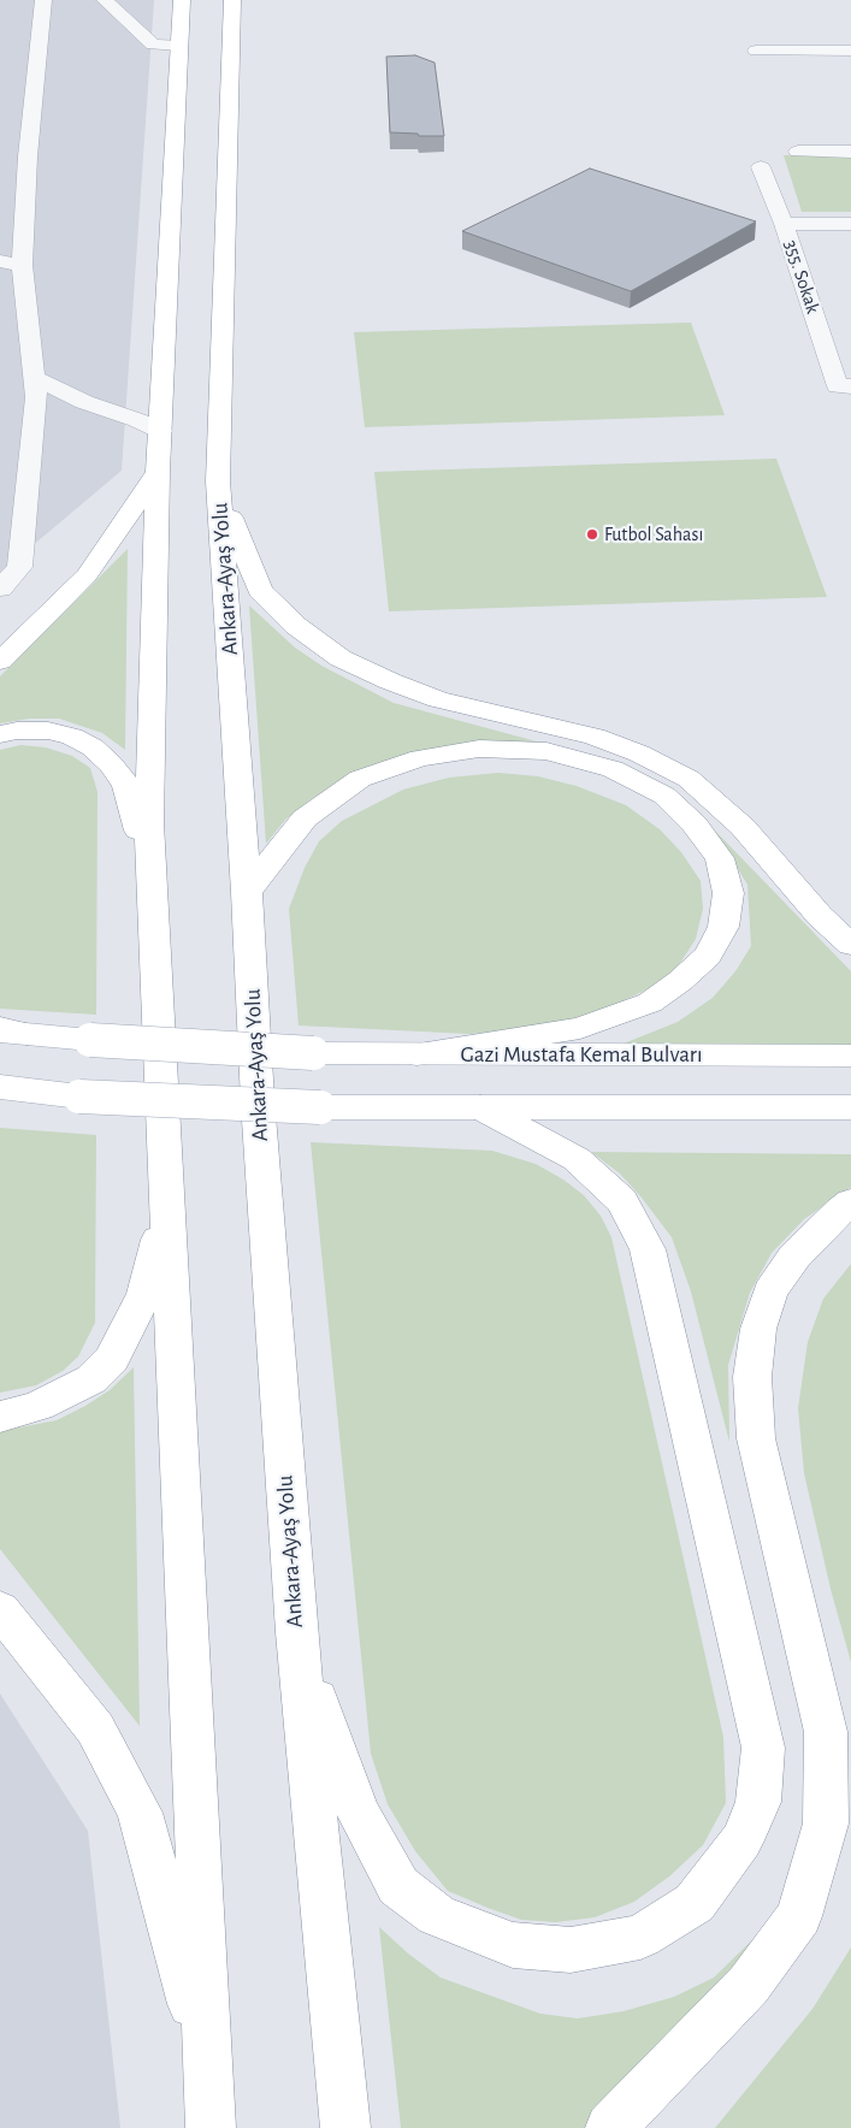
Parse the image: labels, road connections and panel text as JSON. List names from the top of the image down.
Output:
{
  "streets": {
    "main road": ["Ankara-Ayaş Yolu", "Gazi Mustafa Kemal Bulvarı"],
    "street": ["355. Sokak"]
  },
  "places": ["Futbol Sahası"]
}
